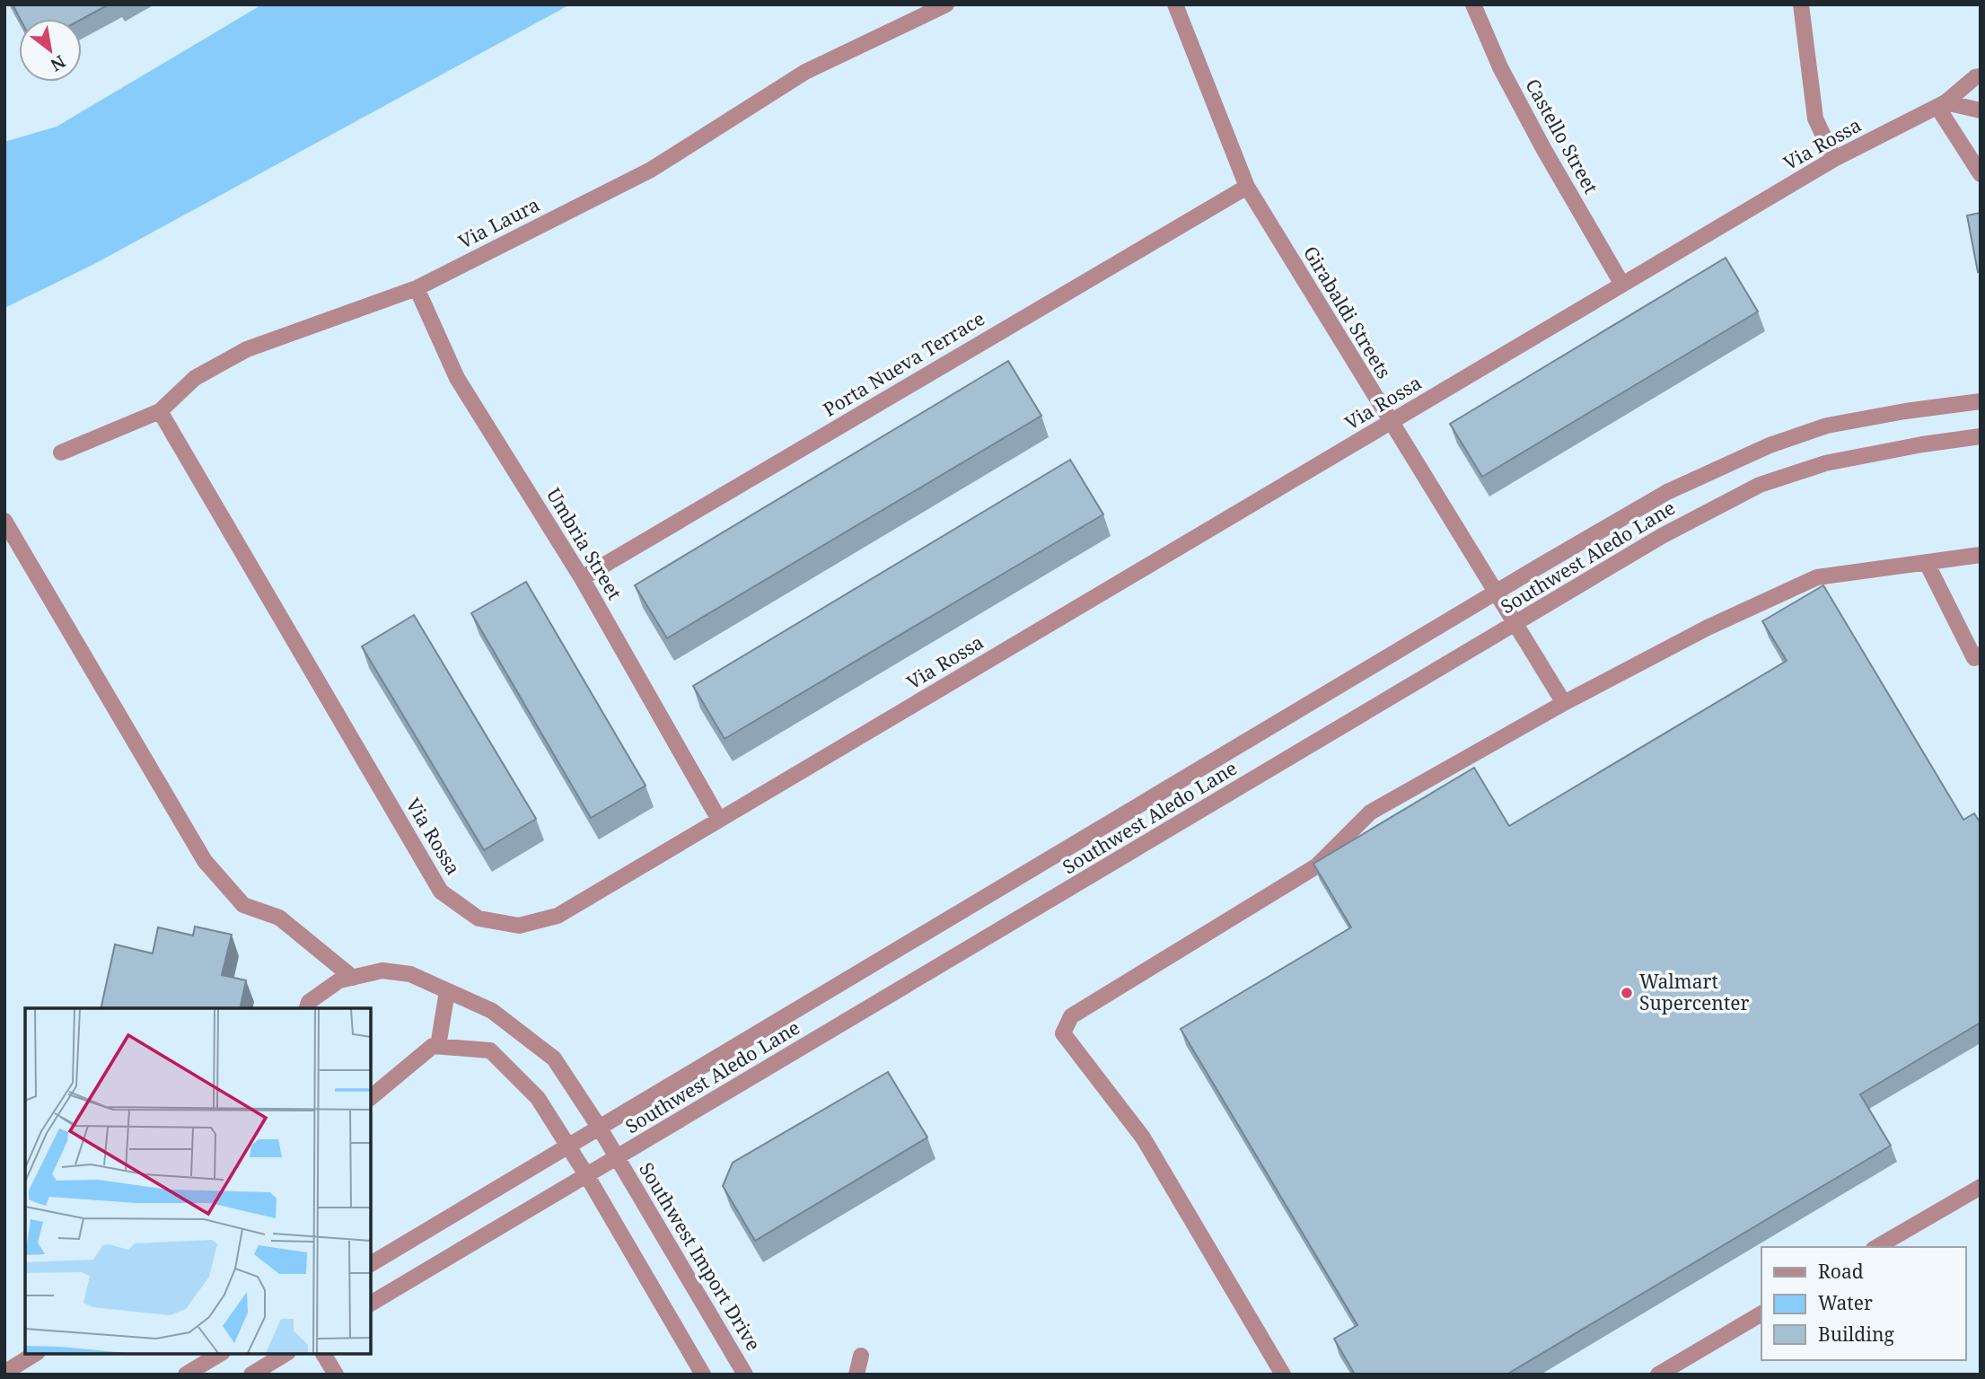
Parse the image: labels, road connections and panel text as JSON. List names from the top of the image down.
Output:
{
  "streets": {
    "street": [
      "Castello Street",
      "Via Rossa",
      "Via Laura",
      "Girabaldi Streets",
      "Porta Nueva Terrace",
      "Umbria Street",
      "Southwest Aledo Lane",
      "Southwest Import Drive"
    ]
  },
  "crossings": [
    ["Castello Street", "Via Rossa"],
    ["Via Rossa", "Via Laura"],
    ["Via Rossa", "Girabaldi Streets"],
    ["Via Rossa", "Umbria Street"],
    ["Via Laura", "Umbria Street"],
    ["Girabaldi Streets", "Porta Nueva Terrace"],
    ["Girabaldi Streets", "Southwest Aledo Lane"],
    ["Porta Nueva Terrace", "Umbria Street"],
    ["Southwest Aledo Lane", "Southwest Import Drive"]
  ],
  "places": ["Walmart Supercenter"],
  "legend": ["Road", "Water", "Building"],
  "north": "bottom right"
}
